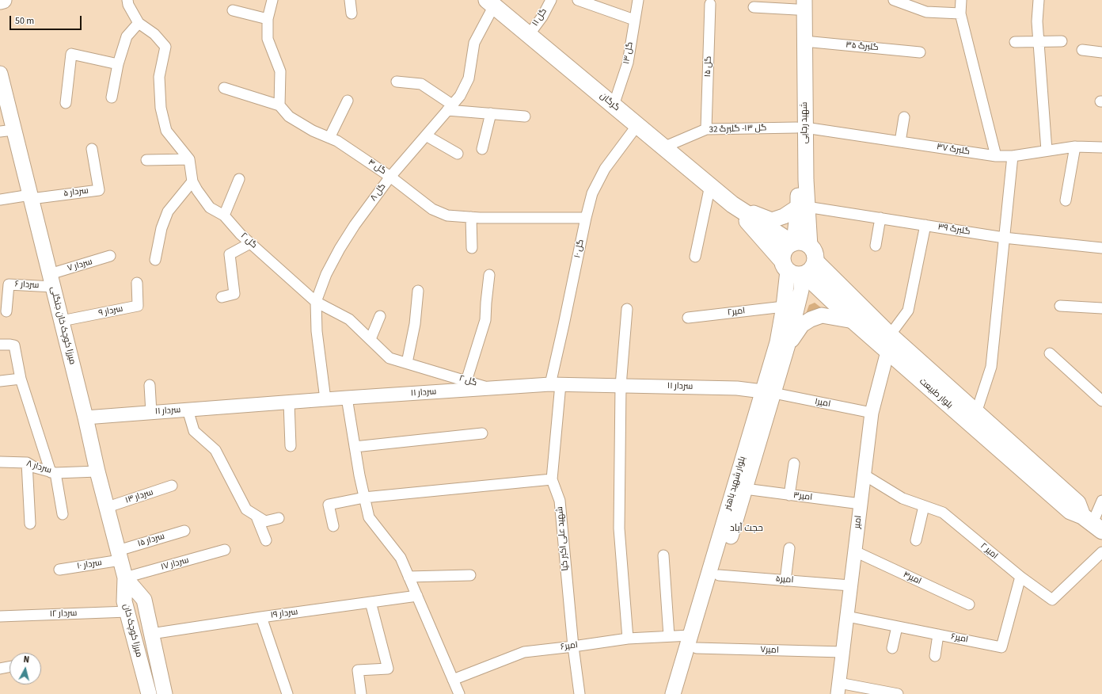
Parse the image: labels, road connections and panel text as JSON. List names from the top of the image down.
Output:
{
  "streets": {
    "main road": [
      "گرگان",
      "شهید رجایی",
      "میرزا کوچک خان جنگلی",
      "بلوار طبیعت",
      "بلوار شهید باهنر",
      "میرزا کوچک خان"
    ],
    "street": [
      "گل ۱۱",
      "گلبرگ ۳۵",
      "گل ۱۳",
      "گل ۱۵",
      "گل ۱۳- گلبرگ 32",
      "گلبرگ ۳۷",
      "گل ۴",
      "سردار ۵",
      "گل ۸",
      "گلبرگ ۳۹",
      "گل ۲",
      "گل ۱۰",
      "سردار ۷",
      "سردار ۶",
      "سردار ۹",
      "امیر۲",
      "سردار ۱۱",
      "امیر۱",
      "سردار ۸",
      "سردار ۱۳",
      "امیر۳",
      "امیر",
      "شهید علی اکبر کیا",
      "سردار ۱۵",
      "امیر ۲",
      "سردار ۱۷",
      "سردار ۱۰",
      "امیر۴",
      "امیر۵",
      "سردار ۱۲",
      "سردار ۱۹",
      "امیر۶",
      "امیر۷"
    ]
  },
  "crossings": [
    ["گل ۱۱", "گرگان"],
    ["گلبرگ ۳۵", "شهید رجایی"],
    ["گل ۱۳", "گرگان"],
    ["گل ۱۵", "گل ۱۳- گلبرگ 32"],
    ["گرگان", "گل ۱۳- گلبرگ 32"],
    ["گرگان", "گل ۸"],
    ["گرگان", "گل ۱۰"],
    ["گرگان", "بلوار طبیعت"],
    ["شهید رجایی", "گل ۱۳- گلبرگ 32"],
    ["شهید رجایی", "گلبرگ ۳۷"],
    ["شهید رجایی", "گلبرگ ۳۹"],
    ["شهید رجایی", "بلوار طبیعت"],
    ["شهید رجایی", "بلوار شهید باهنر"],
    ["گل ۱۳- گلبرگ 32", "گلبرگ ۳۷"],
    ["گل ۴", "گل ۸"],
    ["گل ۴", "گل ۱۰"],
    ["سردار ۵", "میرزا کوچک خان جنگلی"],
    ["گل ۸", "گل ۲"],
    ["گل ۸", "سردار ۱۱"],
    ["گل ۲", "سردار ۱۱"],
    ["گل ۱۰", "سردار ۱۱"],
    ["گل ۱۰", "شهید علی اکبر کیا"],
    ["سردار ۷", "سردار ۶"],
    ["سردار ۷", "میرزا کوچک خان جنگلی"],
    ["سردار ۶", "میرزا کوچک خان جنگلی"],
    ["سردار ۹", "میرزا کوچک خان جنگلی"],
    ["امیر۲", "بلوار شهید باهنر"],
    ["میرزا کوچک خان جنگلی", "سردار ۱۱"],
    ["میرزا کوچک خان جنگلی", "سردار ۸"],
    ["میرزا کوچک خان جنگلی", "سردار ۱۳"],
    ["میرزا کوچک خان جنگلی", "سردار ۱۵"],
    ["میرزا کوچک خان جنگلی", "سردار ۱۷"],
    ["میرزا کوچک خان جنگلی", "سردار ۱۰"],
    ["میرزا کوچک خان جنگلی", "میرزا کوچک خان"],
    ["سردار ۱۱", "امیر۱"],
    ["سردار ۱۱", "بلوار شهید باهنر"],
    ["سردار ۱۱", "شهید علی اکبر کیا"],
    ["بلوار طبیعت", "بلوار شهید باهنر"],
    ["بلوار طبیعت", "امیر"],
    ["امیر۱", "بلوار شهید باهنر"],
    ["امیر۱", "امیر"],
    ["بلوار شهید باهنر", "امیر۳"],
    ["بلوار شهید باهنر", "امیر۵"],
    ["بلوار شهید باهنر", "امیر۶"],
    ["بلوار شهید باهنر", "امیر۷"],
    ["امیر۳", "امیر"],
    ["امیر", "امیر ۲"],
    ["امیر", "امیر۴"],
    ["امیر", "امیر۵"],
    ["امیر", "امیر۶"],
    ["امیر", "امیر۷"],
    ["شهید علی اکبر کیا", "امیر۶"],
    ["سردار ۱۵", "سردار ۱۰"],
    ["امیر ۲", "امیر۶"],
    ["سردار ۱۷", "میرزا کوچک خان"],
    ["سردار ۱۲", "میرزا کوچک خان"],
    ["سردار ۱۹", "میرزا کوچک خان"],
    ["امیر۶", "امیر۷"]
  ],
  "districts": ["حجت آباد"],
  "scale_bar": "50 m",
  "north": "top"
}
